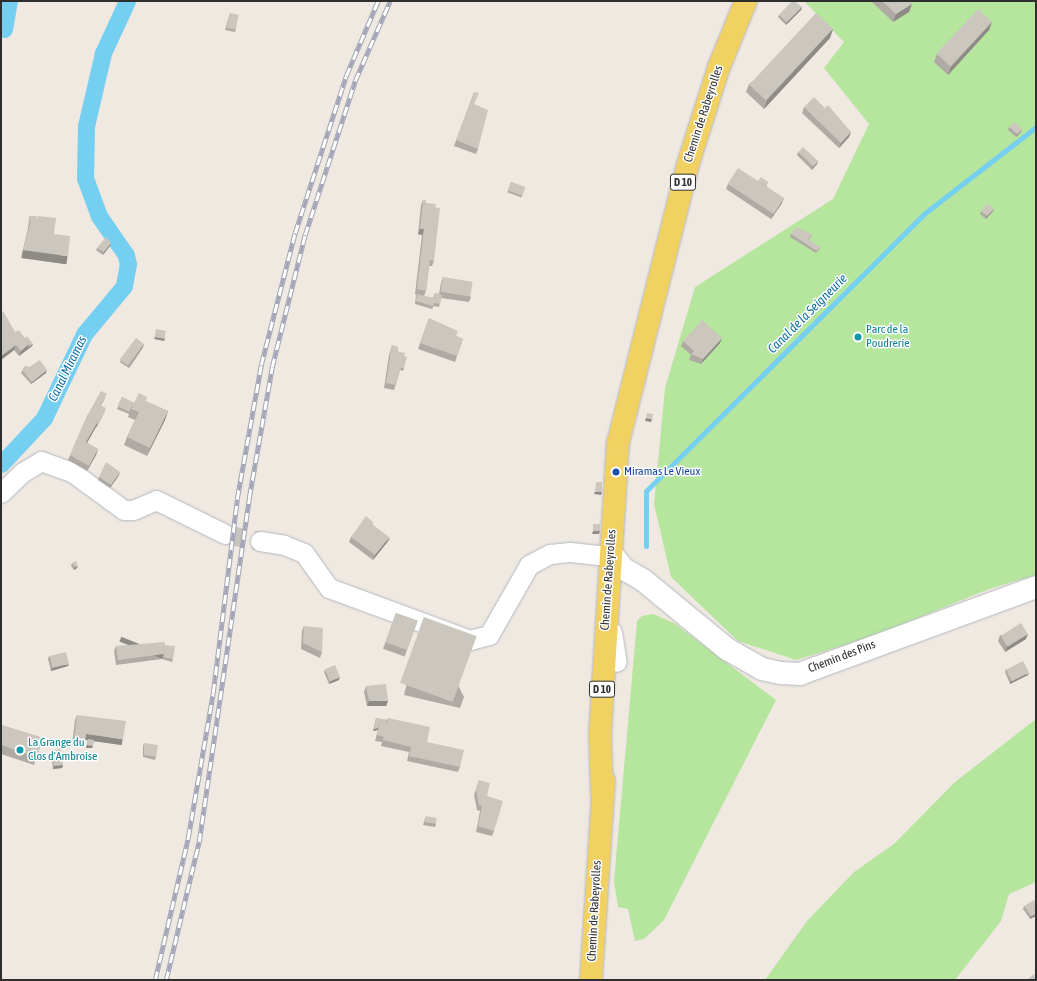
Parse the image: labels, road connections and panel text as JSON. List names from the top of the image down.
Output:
{
  "streets": {
    "main road": ["Chemin de Rabeyrolles", "D 10"],
    "street": ["Chemin des Pins"]
  },
  "crossings": [
    ["Chemin de Rabeyrolles", "Chemin des Pins"]
  ],
  "water": ["Canal de la Seigneurie", "Canal Miramas"],
  "places": ["Parc de la Poudrerie", "Miramas Le Vieux", "La Grange du Clos d'Ambroise"]
}
